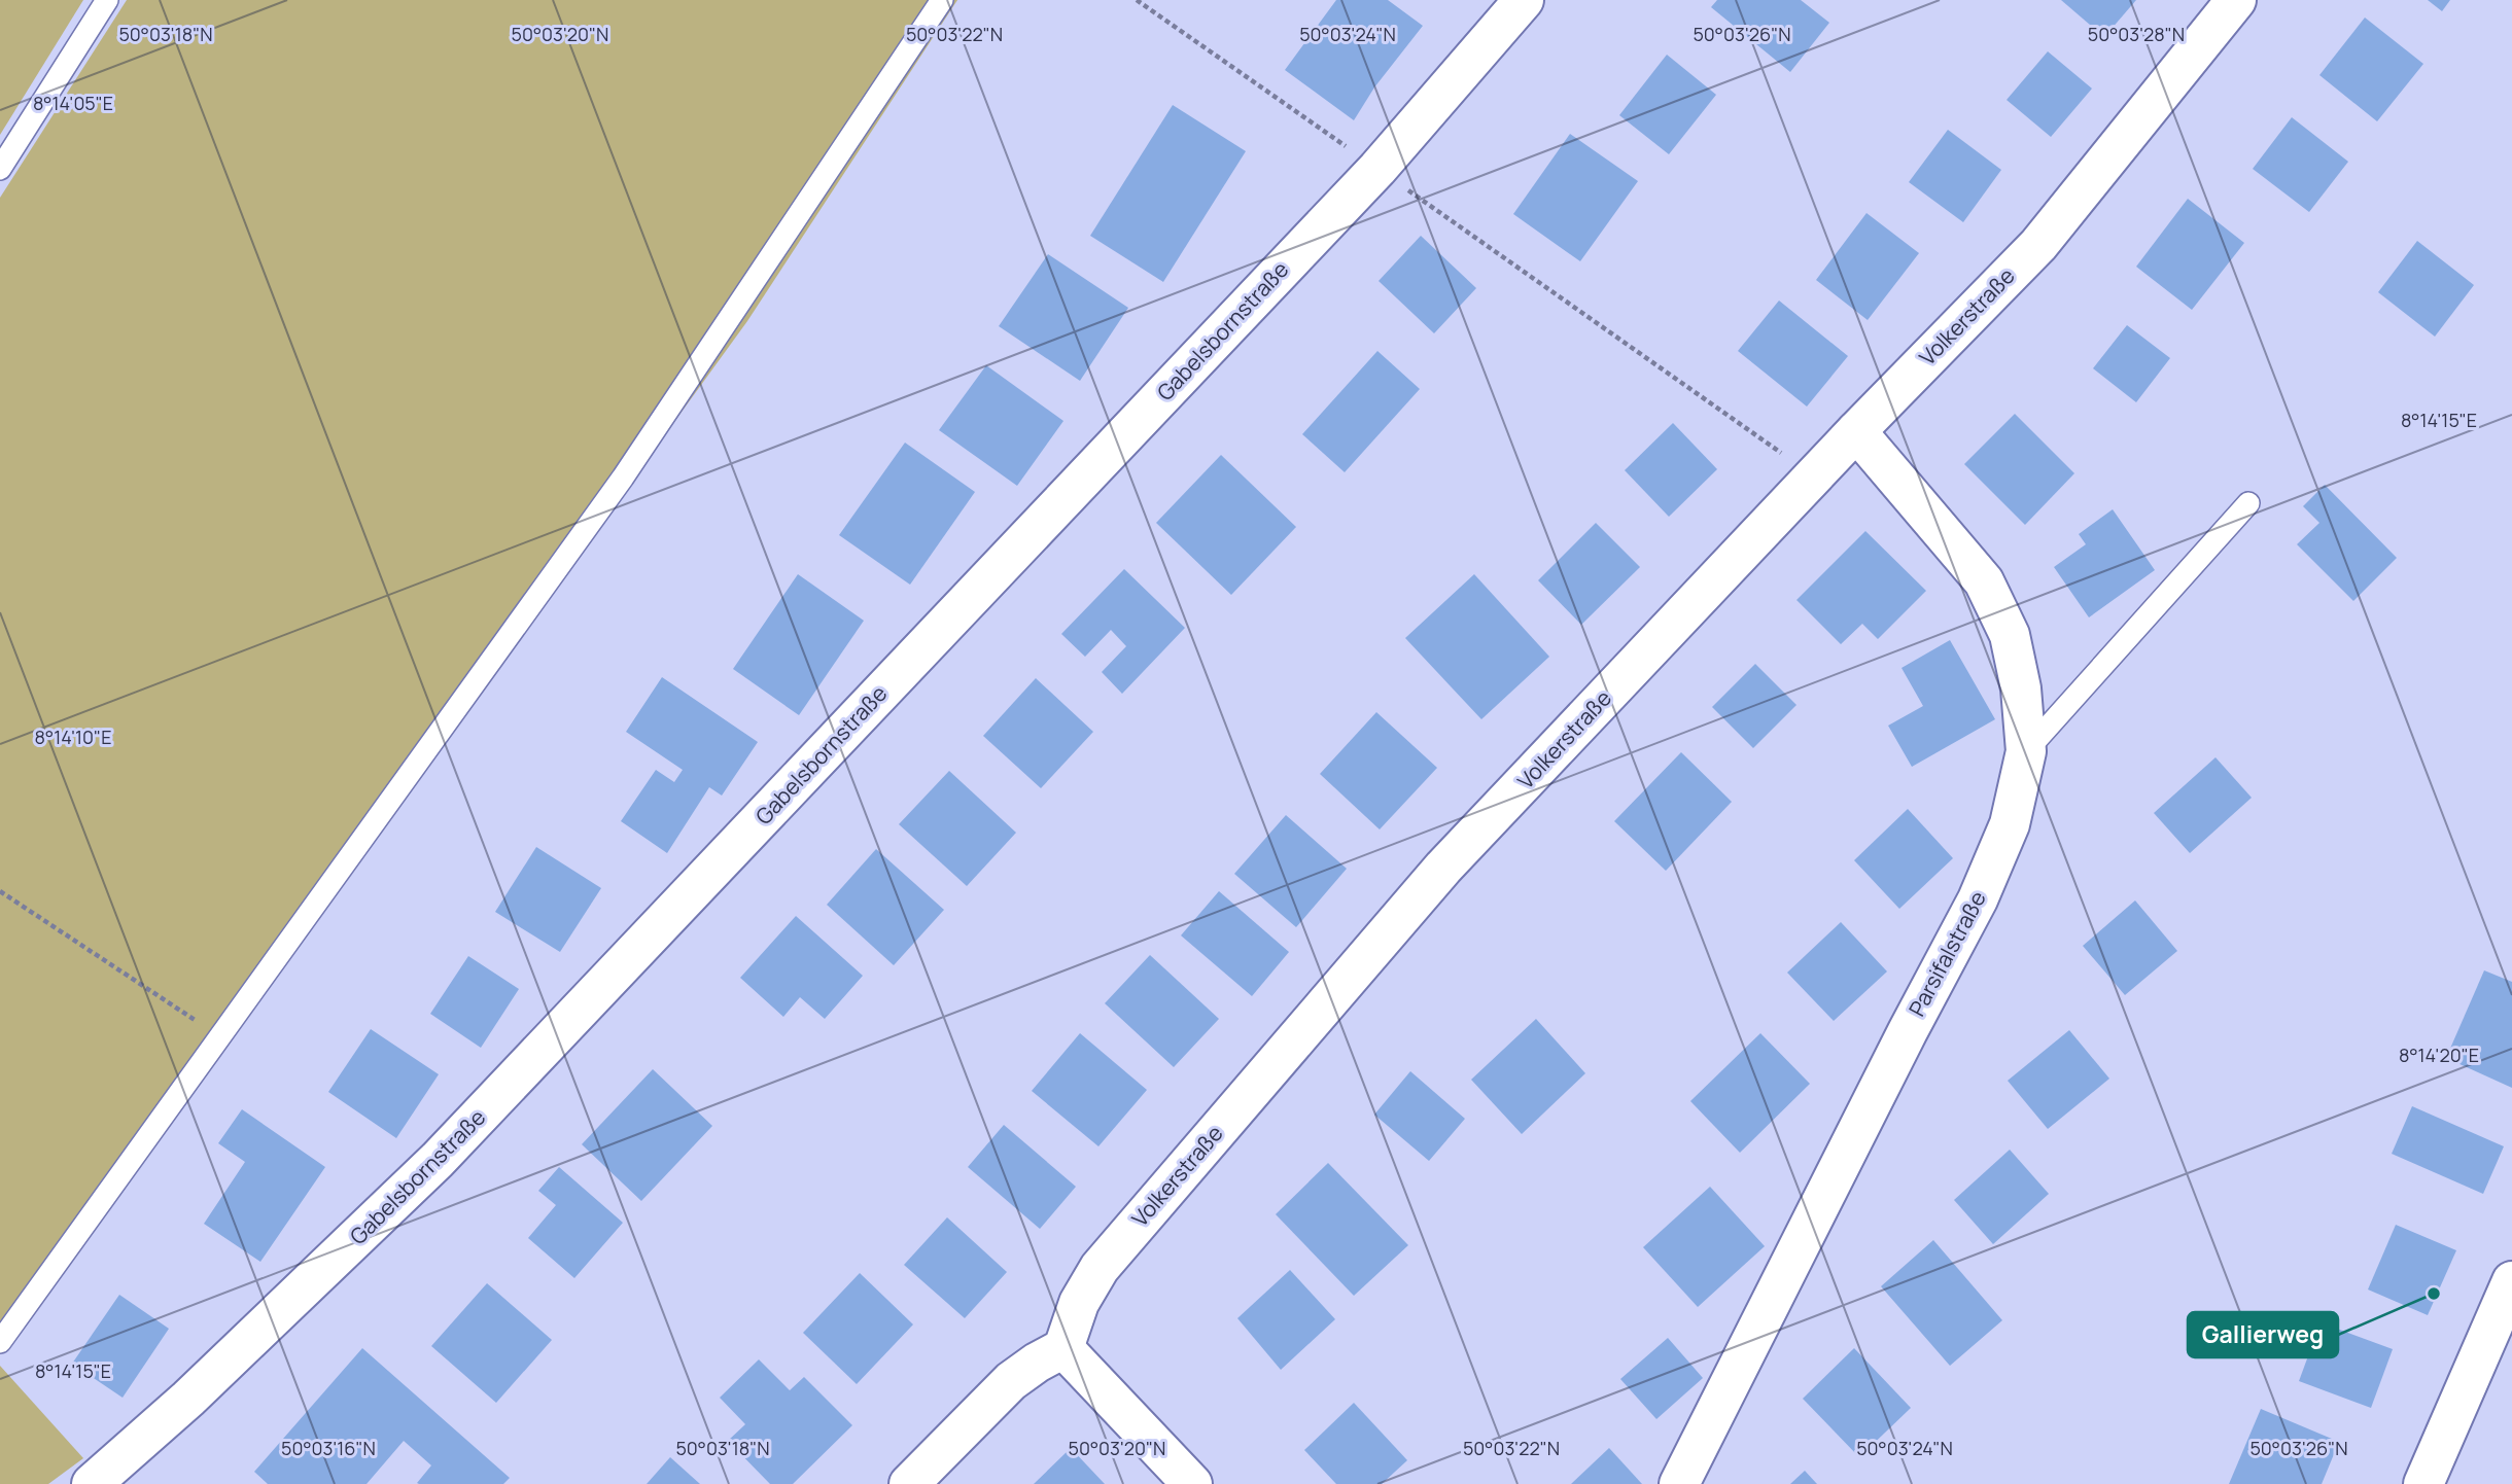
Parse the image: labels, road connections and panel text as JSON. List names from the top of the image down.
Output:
{
  "streets": {
    "street": ["Volkerstraße", "Gabelsbornstraße", "Parsifalstraße"]
  },
  "crossings": [
    ["Volkerstraße", "Parsifalstraße"]
  ],
  "places": ["Gallierweg"],
  "coordinates": [
    "50°03'18\"N",
    "50°03'20\"N",
    "50°03'22\"N",
    "50°03'24\"N",
    "50°03'26\"N",
    "50°03'28\"N",
    "8°14'05\"E",
    "8°14'15\"E",
    "8°14'10\"E",
    "8°14'20\"E",
    "50°03'16\"N"
  ]
}
